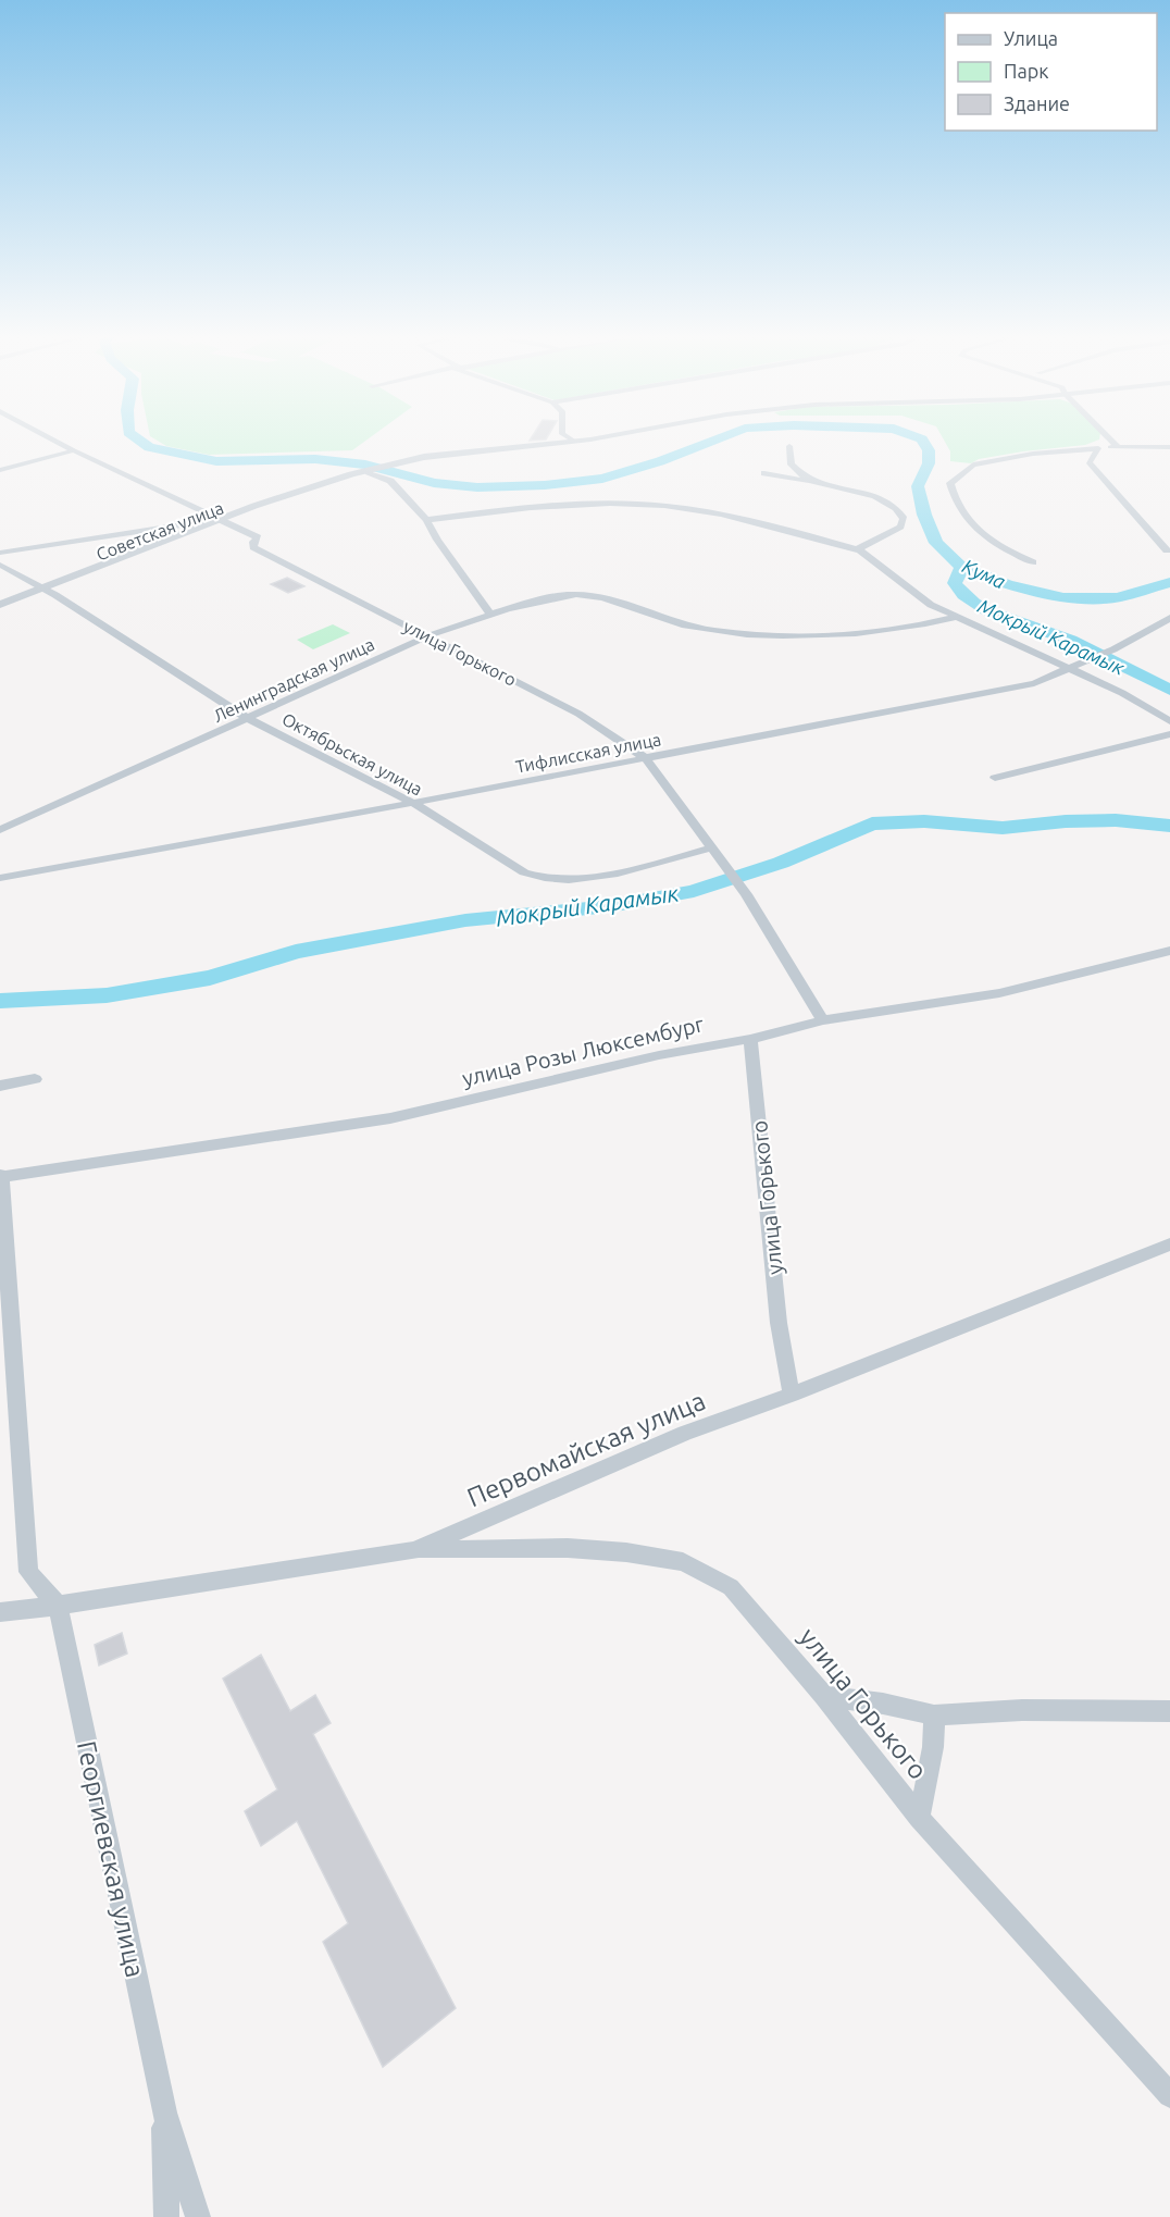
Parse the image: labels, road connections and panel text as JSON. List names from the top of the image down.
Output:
{
  "streets": {
    "street": [
      "Советская улица",
      "улица Горького",
      "Ленинградская улица",
      "Тифлисская улица",
      "Октябрьская улица",
      "улица Розы Люксембург",
      "Первомайская улица",
      "Георгиевская улица"
    ]
  },
  "crossings": [
    ["Советская улица", "улица Горького"],
    ["Советская улица", "Октябрьская улица"],
    ["улица Горького", "Ленинградская улица"],
    ["улица Горького", "Тифлисская улица"],
    ["улица Горького", "Октябрьская улица"],
    ["улица Горького", "улица Розы Люксембург"],
    ["улица Горького", "Первомайская улица"],
    ["Ленинградская улица", "Октябрьская улица"],
    ["Тифлисская улица", "Октябрьская улица"],
    ["улица Розы Люксембург", "Первомайская улица"],
    ["улица Розы Люксембург", "Георгиевская улица"],
    ["Первомайская улица", "Георгиевская улица"]
  ],
  "water": ["Кума", "Мокрый Карамык"],
  "legend": ["Улица", "Парк", "Здание"]
}
